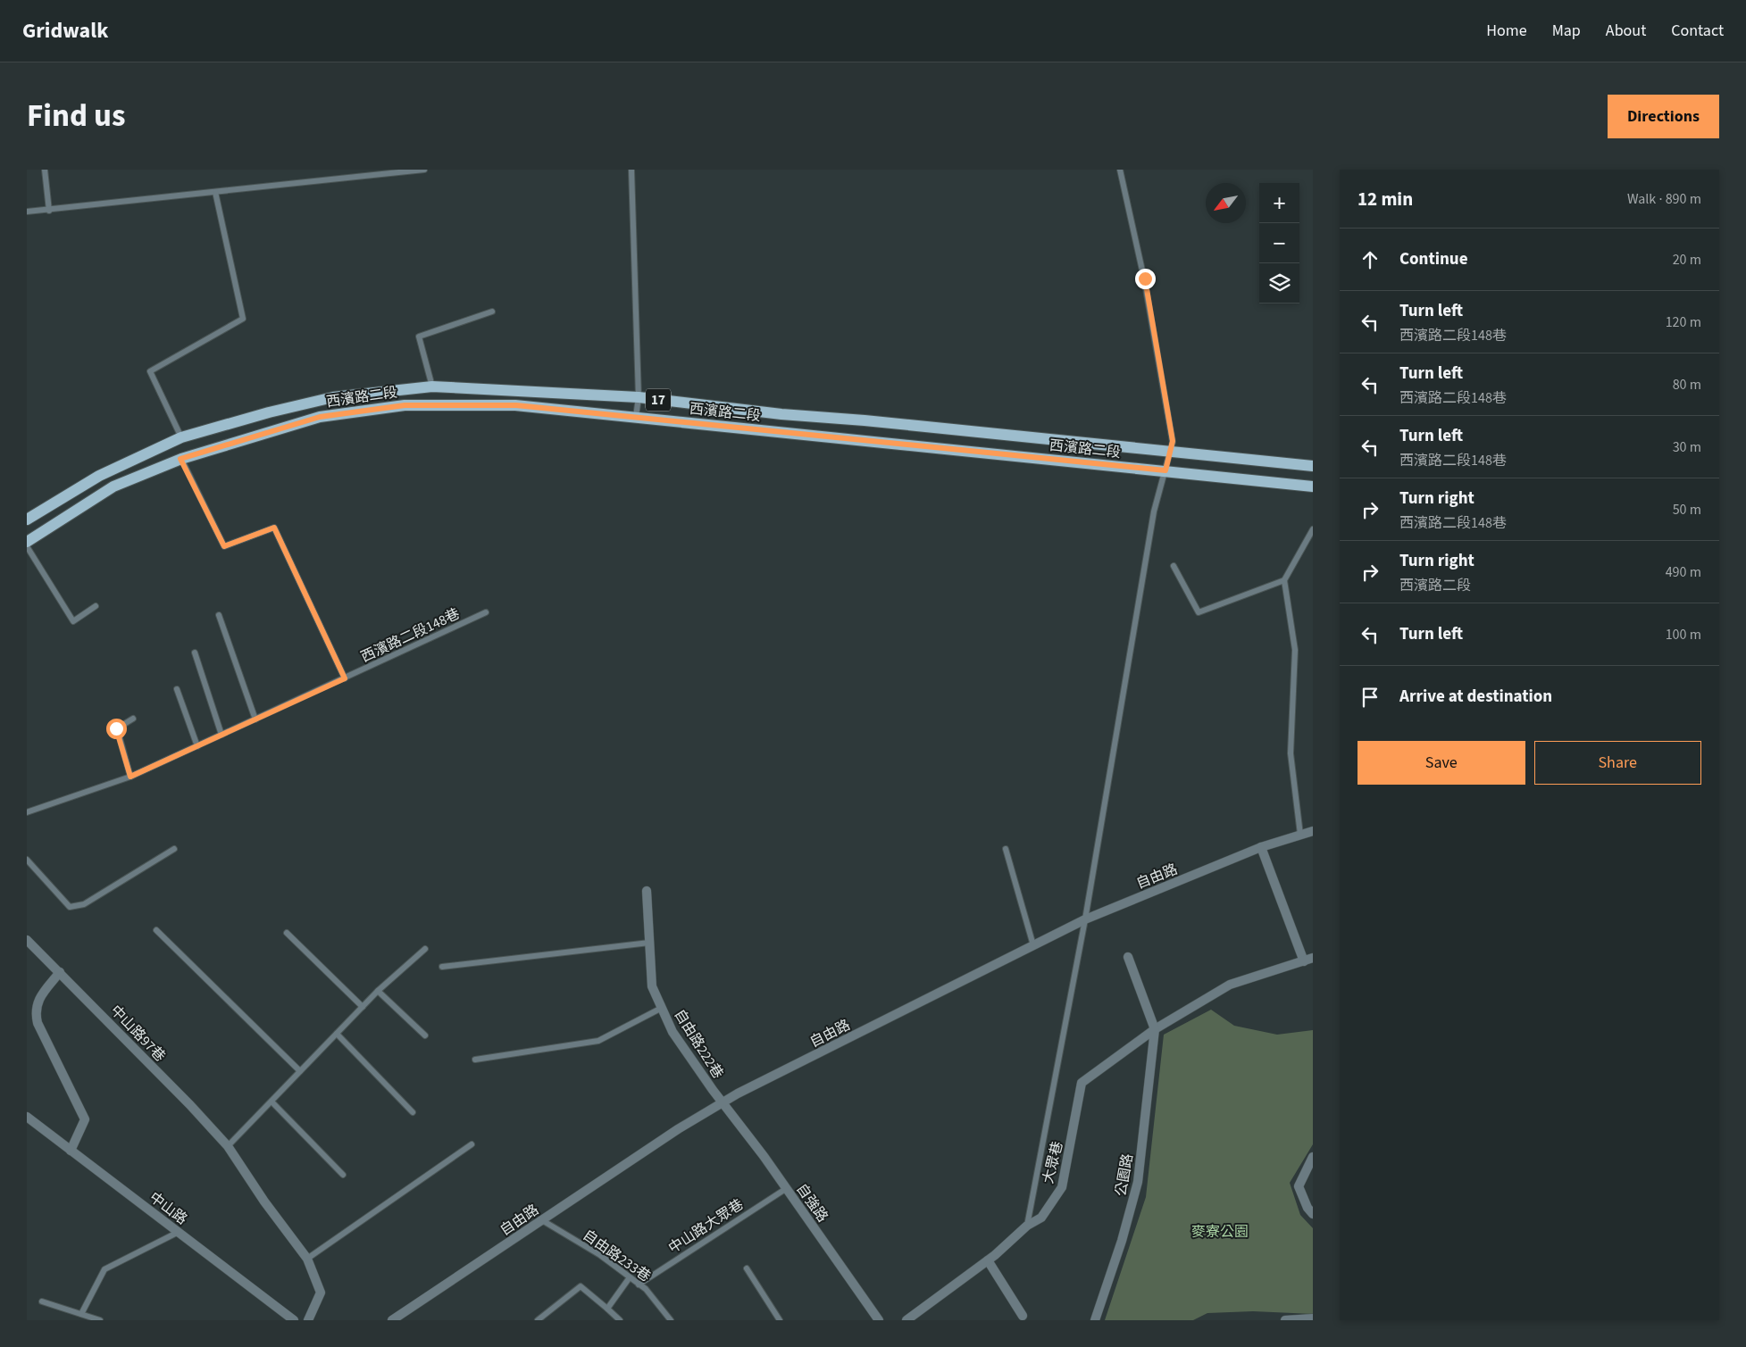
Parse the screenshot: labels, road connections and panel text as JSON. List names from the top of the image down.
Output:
{
  "streets": {
    "main road": ["西濱路二段", "17"],
    "street": [
      "自由路",
      "中山路97巷",
      "自由路222巷",
      "大眾巷",
      "公園路",
      "自強路",
      "中山路"
    ],
    "lane": ["西濱路二段148巷", "中山路大眾巷", "自由路233巷"]
  },
  "crossings": [
    ["自由路", "自由路222巷"],
    ["自由路", "自強路"],
    ["自由路", "自由路233巷"],
    ["自由路222巷", "自強路"],
    ["大眾巷", "公園路"],
    ["自強路", "中山路大眾巷"],
    ["中山路大眾巷", "自由路233巷"]
  ],
  "parks": ["麥寮公園"],
  "north": "bottom left",
  "page": {
    "header": "Gridwalk",
    "nav": [
      "Home",
      "Map",
      "About",
      "Contact"
    ],
    "title": "Find us",
    "buttons": [
      "Directions",
      ["Save", "Share"]
    ],
    "heading": ["12 min", "Walk · 890 m"],
    "map_buttons": ["+", "−"],
    "list": [
      ["Continue", "20 m"],
      ["Turn left", "西濱路二段148巷", "120 m"],
      ["Turn left", "西濱路二段148巷", "80 m"],
      ["Turn left", "西濱路二段148巷", "30 m"],
      ["Turn right", "西濱路二段148巷", "50 m"],
      ["Turn right", "西濱路二段", "490 m"],
      ["Turn left", "100 m"],
      "Arrive at destination"
    ]
  }
}
